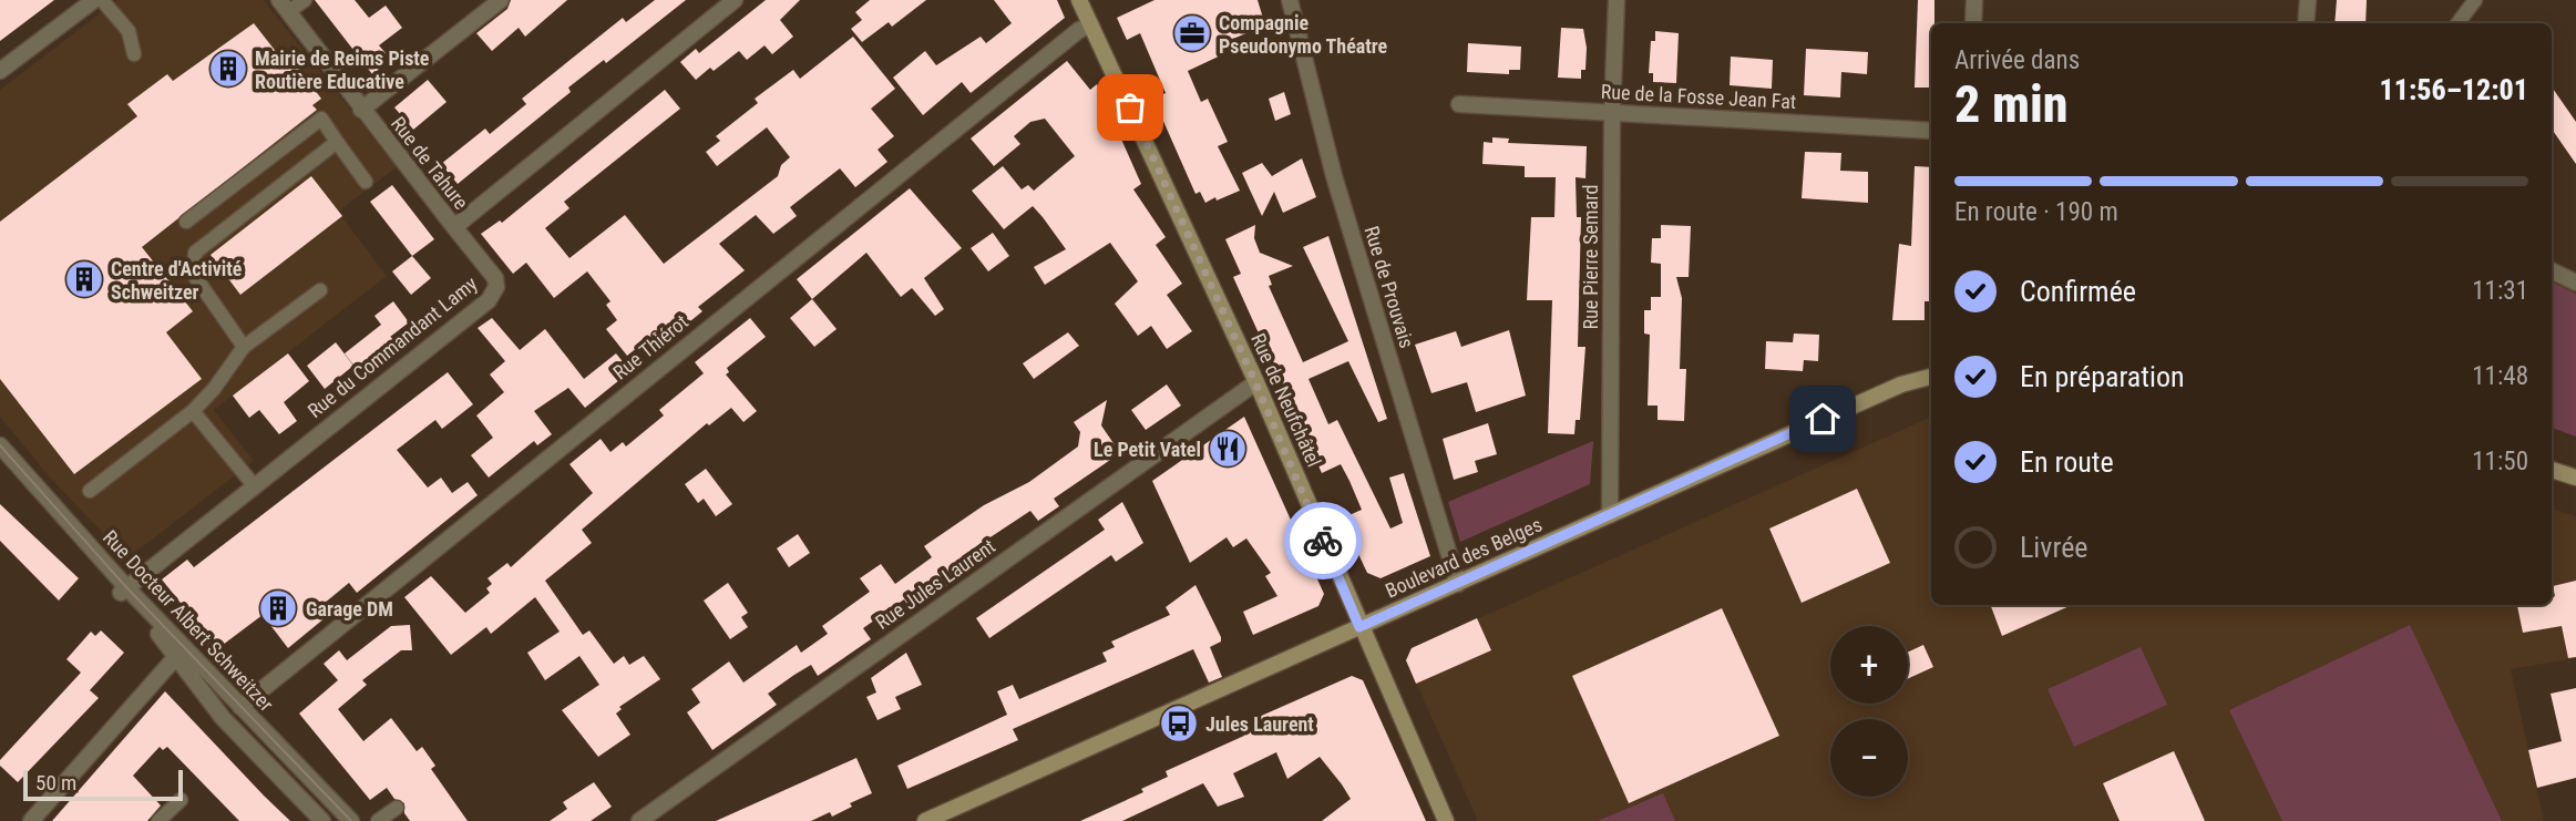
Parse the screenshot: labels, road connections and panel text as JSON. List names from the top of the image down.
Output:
{
  "streets": {
    "main road": ["Rue de Neufchâtel", "Boulevard des Belges"],
    "street": [
      "Rue de la Fosse Jean Fat",
      "Rue de Tahure",
      "Rue Pierre Semard",
      "Rue de Prouvais",
      "Rue du Commandant Lamy",
      "Rue Thiérot",
      "Rue Jules Laurent",
      "Rue Docteur Albert Schweitzer"
    ]
  },
  "crossings": [
    ["Rue de la Fosse Jean Fat", "Rue Pierre Semard"],
    ["Rue de Tahure", "Rue du Commandant Lamy"],
    ["Rue Pierre Semard", "Boulevard des Belges"],
    ["Rue de Prouvais", "Boulevard des Belges"],
    ["Rue du Commandant Lamy", "Rue Docteur Albert Schweitzer"],
    ["Rue Thiérot", "Rue de Neufchâtel"],
    ["Rue Thiérot", "Rue Docteur Albert Schweitzer"],
    ["Rue de Neufchâtel", "Boulevard des Belges"],
    ["Rue de Neufchâtel", "Rue Jules Laurent"]
  ],
  "places": {
    "office": ["Compagnie Pseudonymo Théatre"],
    "building": ["Mairie de Reims Piste Routière Educative", "Centre d'Activité Schweitzer", "Garage DM"],
    "restaurant": ["Le Petit Vatel"],
    "bus stop": ["Jules Laurent"]
  },
  "scale_bar": "50 m",
  "page": {
    "heading": ["2 min", "Arrivée dans", "11:56–12:01"],
    "bar": "En route · 190 m",
    "list": [
      ["Confirmée", "11:31"],
      ["En préparation", "11:48"],
      ["En route", "11:50"],
      "Livrée"
    ],
    "map_buttons": ["+", "−"],
    "scale": "50 m"
  }
}
